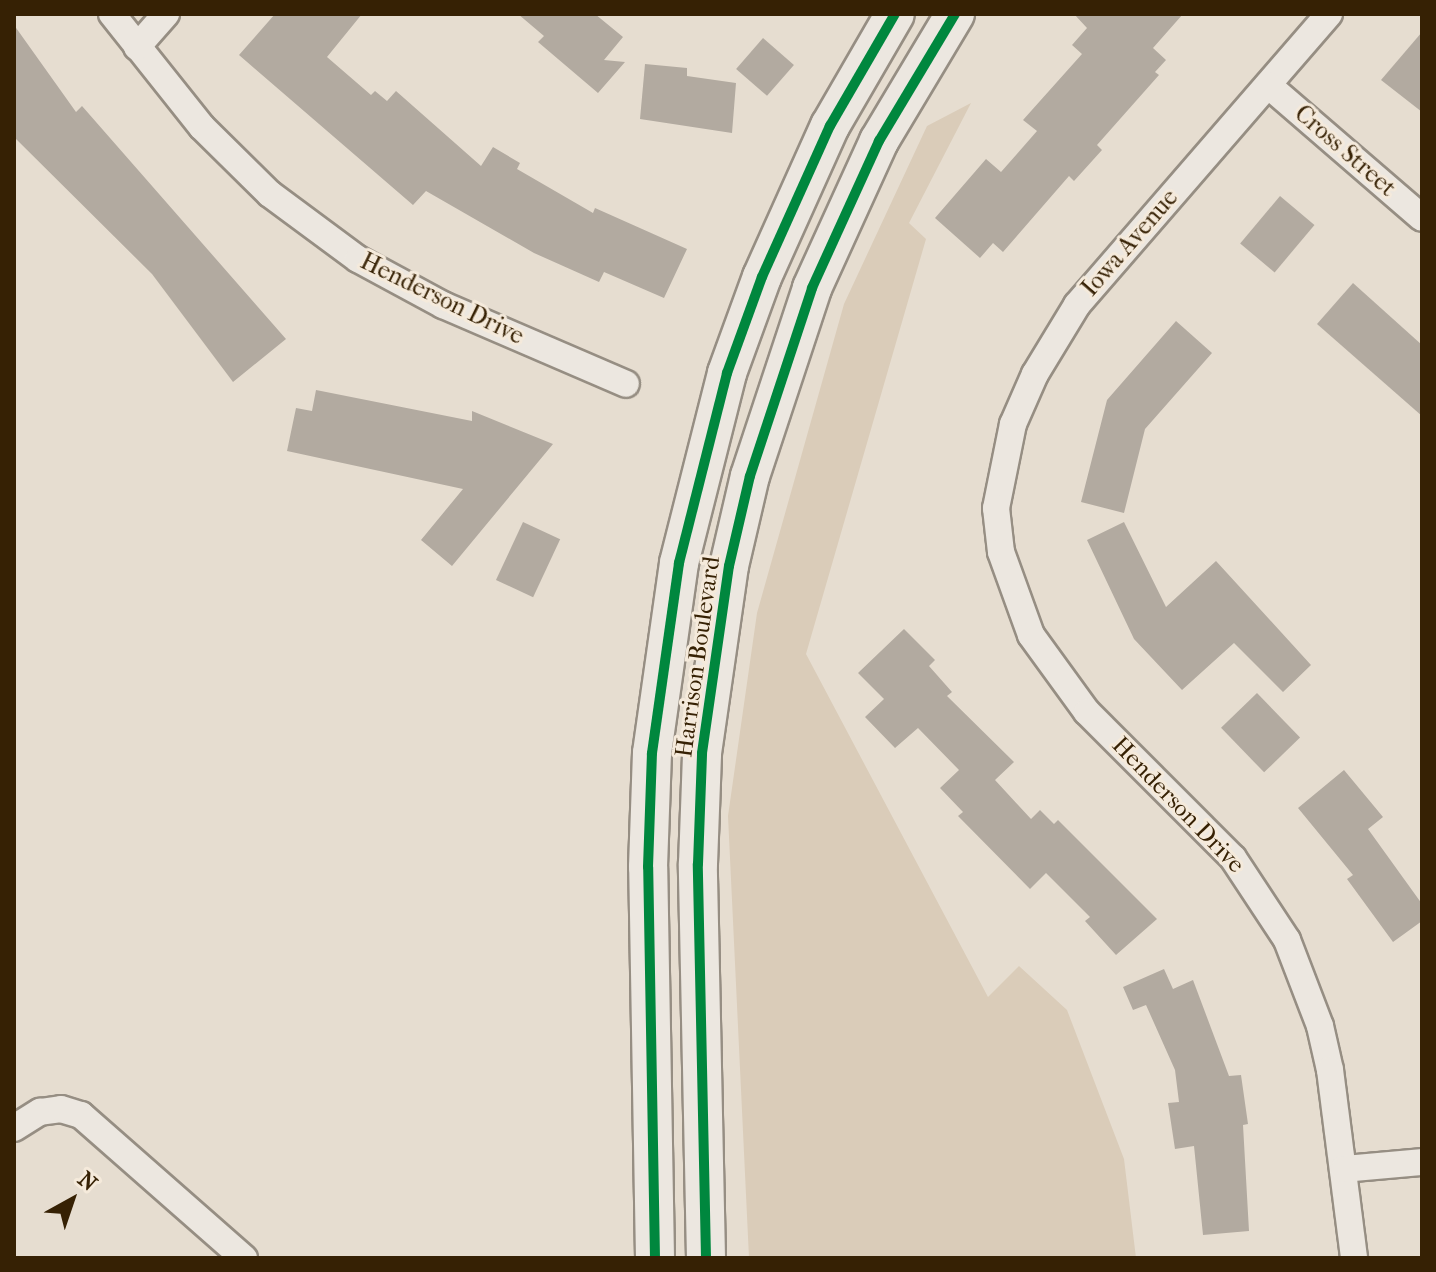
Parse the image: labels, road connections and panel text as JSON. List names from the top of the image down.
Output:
{
  "streets": {
    "main road": ["Harrison Boulevard"],
    "street": ["Cross Street", "Iowa Avenue", "Henderson Drive"]
  },
  "crossings": [
    ["Cross Street", "Iowa Avenue"],
    ["Iowa Avenue", "Henderson Drive"]
  ],
  "north": "top right"
}
